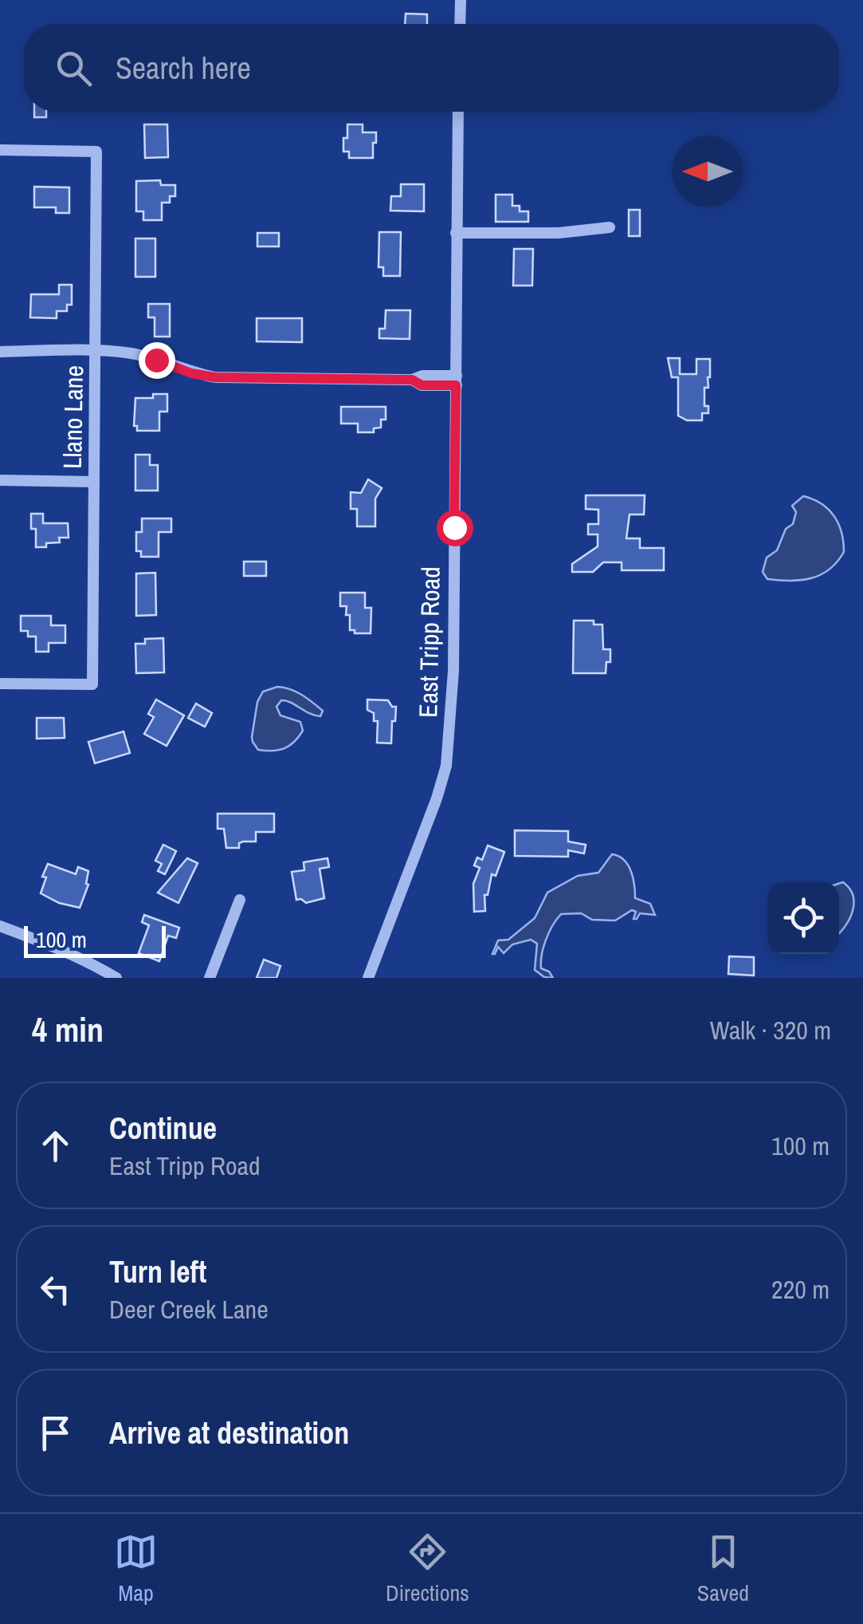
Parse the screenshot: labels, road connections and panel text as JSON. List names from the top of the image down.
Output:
{
  "streets": {
    "street": ["Llano Lane", "East Tripp Road"]
  },
  "scale_bar": "100 m",
  "north": "left",
  "page": {
    "search": "Search here",
    "scale": "100 m",
    "heading": ["4 min", "Walk · 320 m"],
    "list": [
      ["Continue", "East Tripp Road", "100 m"],
      ["Turn left", "Deer Creek Lane", "220 m"],
      "Arrive at destination"
    ],
    "nav": ["Map", "Directions", "Saved"]
  }
}
